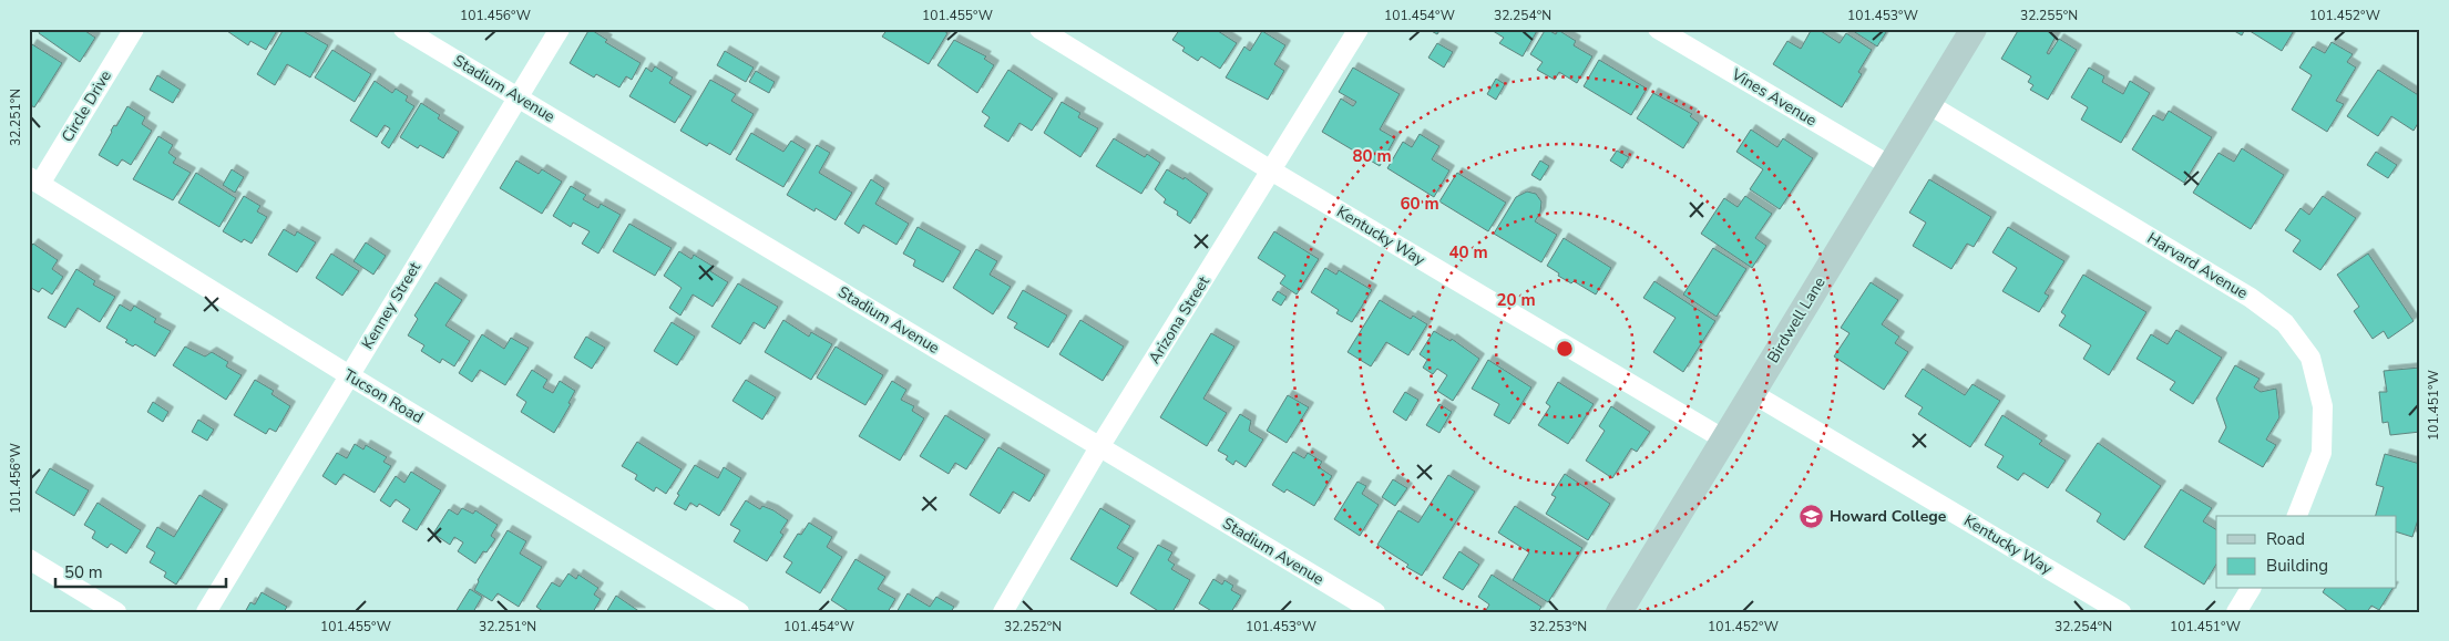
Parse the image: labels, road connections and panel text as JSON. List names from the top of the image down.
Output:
{
  "streets": {
    "main road": ["Birdwell Lane"],
    "street": [
      "Stadium Avenue",
      "Vines Avenue",
      "Circle Drive",
      "Kentucky Way",
      "Harvard Avenue",
      "Kenney Street",
      "Arizona Street",
      "Tucson Road"
    ]
  },
  "crossings": [
    ["Stadium Avenue", "Kenney Street"],
    ["Stadium Avenue", "Arizona Street"],
    ["Vines Avenue", "Birdwell Lane"],
    ["Circle Drive", "Tucson Road"],
    ["Kentucky Way", "Arizona Street"],
    ["Kentucky Way", "Birdwell Lane"],
    ["Harvard Avenue", "Birdwell Lane"],
    ["Kenney Street", "Tucson Road"]
  ],
  "places": {
    "school or university": ["Howard College"]
  },
  "legend": ["Road", "Building"],
  "scale_bar": "50 m",
  "coordinates": [
    "101.456°W",
    "101.455°W",
    "101.454°W",
    "32.254°N",
    "101.453°W",
    "32.255°N",
    "101.452°W",
    "32.251°N",
    "101.451°W",
    "32.252°N",
    "32.253°N"
  ],
  "rings": [
    "80 m",
    "60 m",
    "40 m",
    "20 m"
  ]
}
